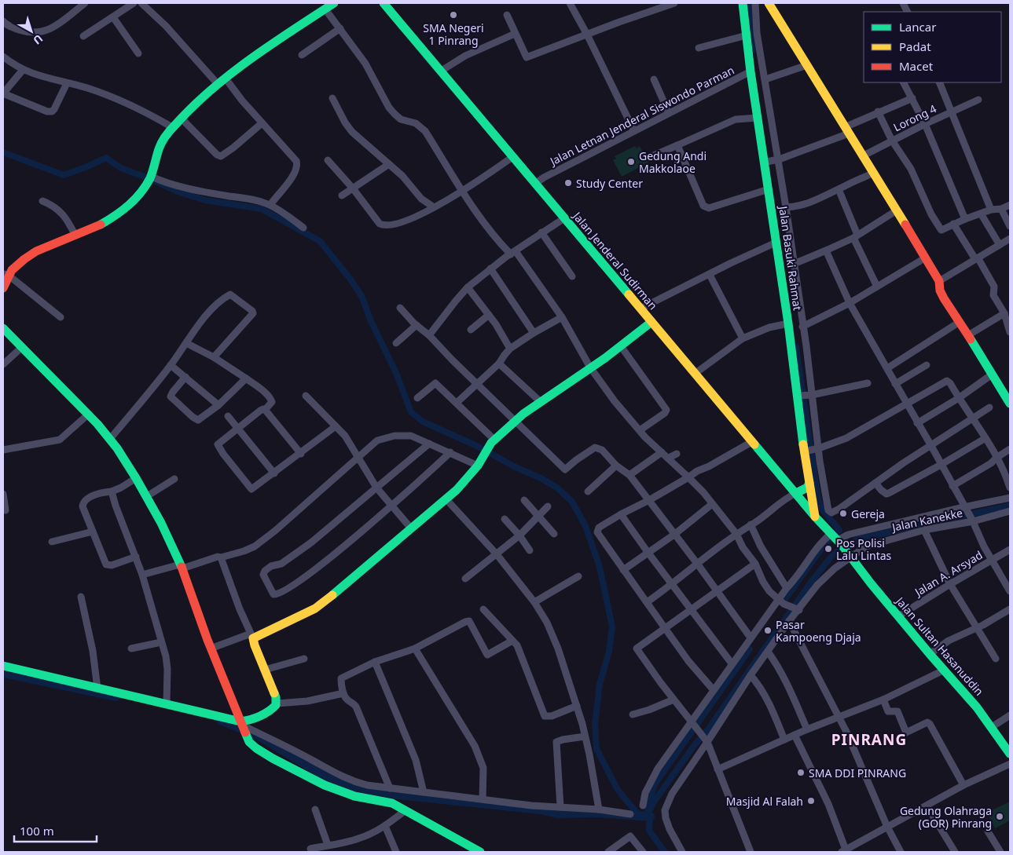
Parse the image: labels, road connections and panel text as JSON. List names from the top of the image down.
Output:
{
  "streets": {
    "main road": ["Jalan Basuki Rahmat", "Jalan Jenderal Sudirman", "Jalan Sultan Hasanuddin"],
    "street": [
      "Jalan Letnan Jenderal Siswondo Parman",
      "Lorong 4",
      "Jalan Kanekke",
      "Jalan A. Arsyad"
    ]
  },
  "crossings": [
    ["Jalan Letnan Jenderal Siswondo Parman", "Jalan Basuki Rahmat"],
    ["Jalan Letnan Jenderal Siswondo Parman", "Jalan Jenderal Sudirman"],
    ["Jalan Basuki Rahmat", "Jalan Jenderal Sudirman"],
    ["Jalan Jenderal Sudirman", "Jalan Sultan Hasanuddin"],
    ["Jalan Kanekke", "Jalan Sultan Hasanuddin"],
    ["Jalan A. Arsyad", "Jalan Sultan Hasanuddin"]
  ],
  "districts": ["PINRANG"],
  "places": [
    "SMA Negeri 1 Pinrang",
    "Gedung Andi Makkolaoe",
    "Study Center",
    "Gereja",
    "Pos Polisi Lalu Lintas",
    "Pasar Kampoeng Djaja",
    "SMA DDI PINRANG",
    "Masjid Al Falah",
    "Gedung Olahraga (GOR) Pinrang"
  ],
  "legend": ["Lancar", "Padat", "Macet"],
  "scale_bar": "100 m",
  "north": "bottom right"
}
